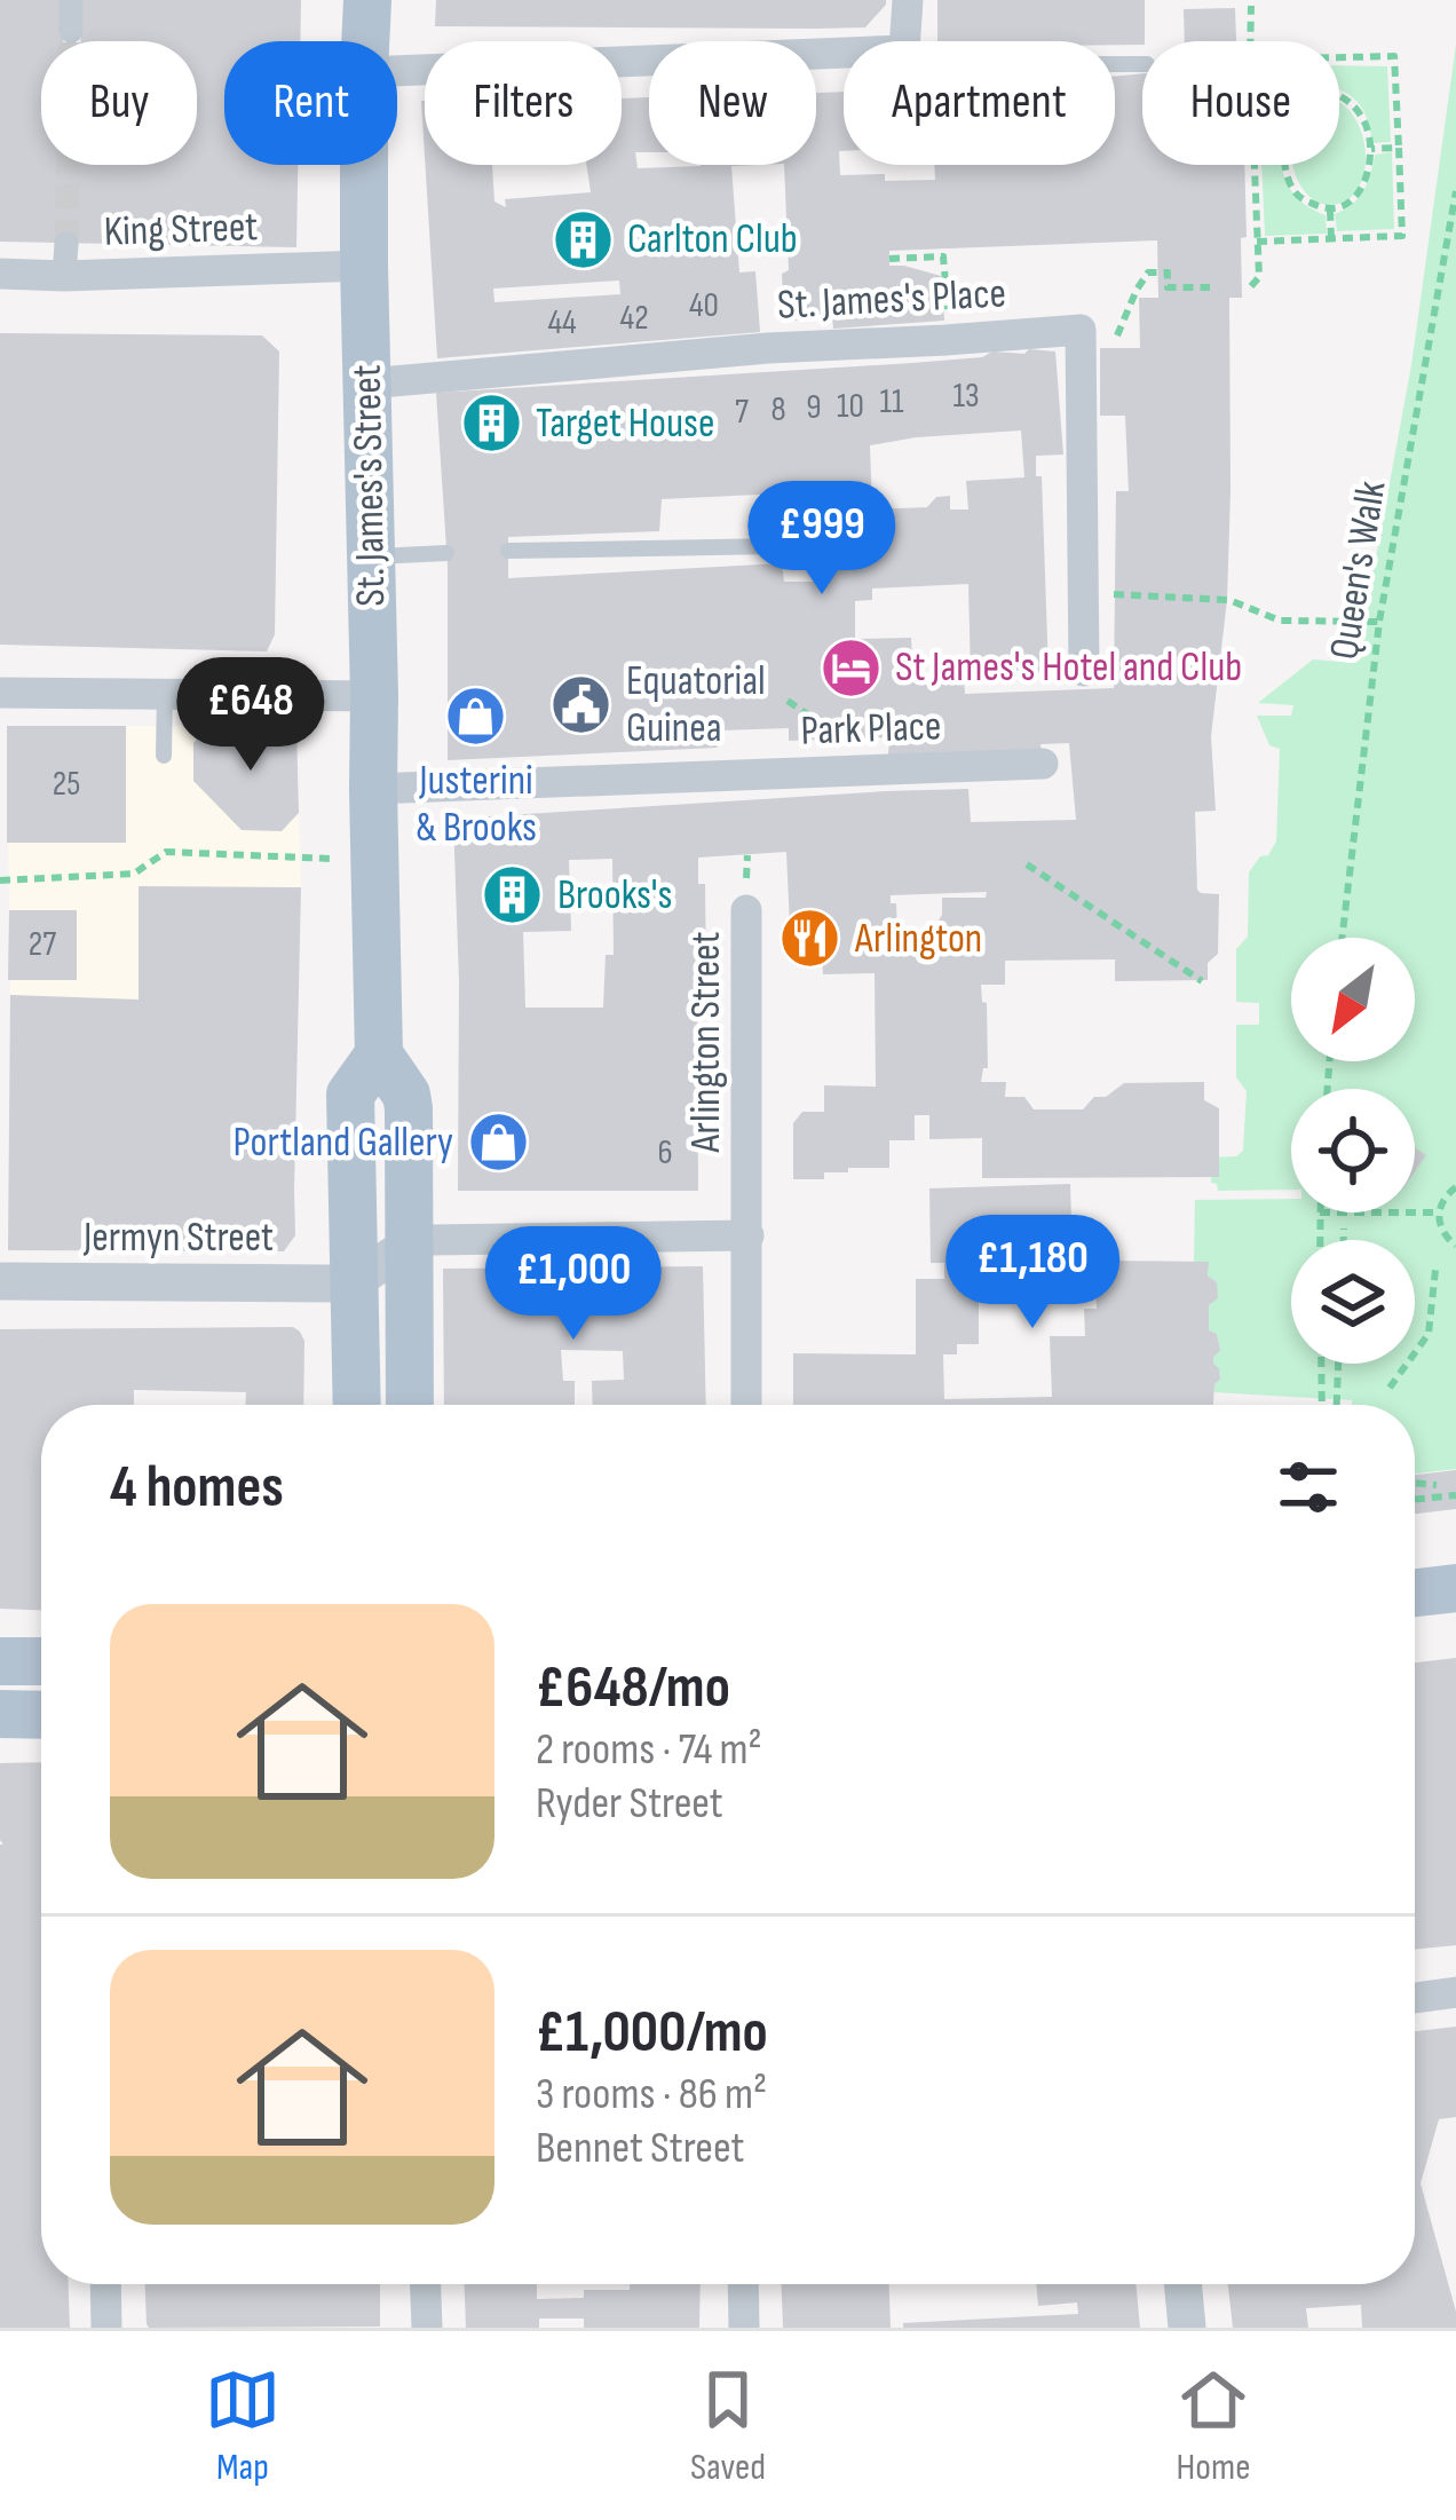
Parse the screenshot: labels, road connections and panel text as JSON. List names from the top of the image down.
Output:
{
  "streets": {
    "main road": ["St. James's Street"],
    "street": [
      "King Street",
      "St. James's Place",
      "Park Place",
      "Arlington Street",
      "Jermyn Street"
    ],
    "path": ["Queen's Walk"]
  },
  "crossings": [
    ["King Street", "St. James's Street"],
    ["St. James's Place", "St. James's Street"],
    ["St. James's Street", "Park Place"],
    ["St. James's Street", "Jermyn Street"]
  ],
  "places": {
    "building": ["Carlton Club", "Target House", "Brooks's"],
    "hotel": ["St James's Hotel and Club"],
    "public building": ["Equatorial Guinea"],
    "shop": ["Justerini & Brooks", "Portland Gallery"],
    "restaurant": ["Arlington"]
  },
  "house_numbers": [
    "40",
    "42",
    "44",
    "13",
    "11",
    "10",
    "9",
    "8",
    "7",
    "25",
    "27",
    "6"
  ],
  "north": "bottom left",
  "page": {
    "chip": [
      "Buy",
      "Rent",
      "Filters",
      "New",
      "Apartment",
      "House"
    ],
    "price": [
      "£999",
      "£648",
      "£1,180",
      "£1,000"
    ],
    "heading": "4 homes",
    "list": [
      {
        "name": "£648/mo",
        "note": "2 rooms · 74 m² · Ryder Street"
      },
      {
        "name": "£1,000/mo",
        "note": "3 rooms · 86 m² · Bennet Street"
      }
    ],
    "tabs": ["Map", "Saved", "Home"]
  }
}
